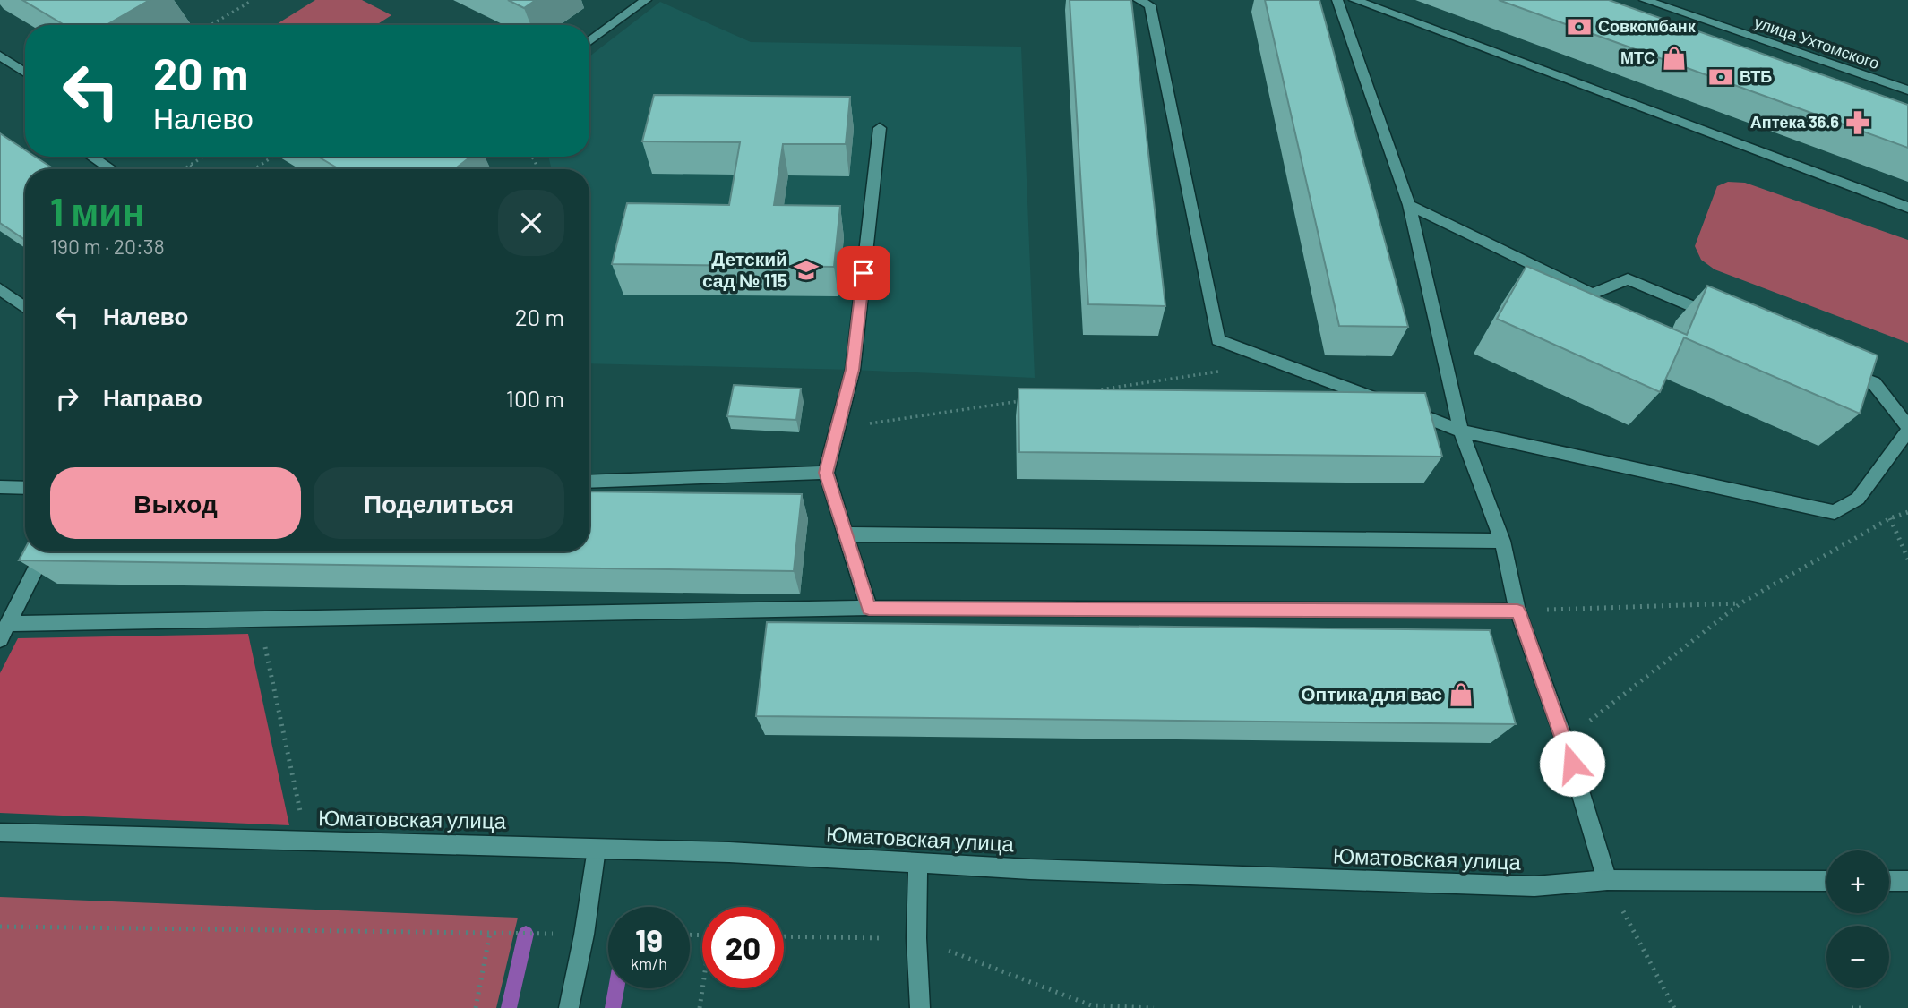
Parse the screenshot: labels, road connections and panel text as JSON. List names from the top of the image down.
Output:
{
  "streets": {
    "street": ["улица Ухтомского", "Юматовская улица"]
  },
  "places": {
    "bank": ["Совкомбанк", "ВТБ"],
    "shop": ["МТС", "Оптика для вас"],
    "pharmacy": ["Аптека 36.6"],
    "school or university": ["Детский сад № 115"]
  },
  "page": {
    "turn": ["20 m", "Налево"],
    "heading": ["1 мин", "190 m · 20:38"],
    "list": [
      {
        "name": "Налево",
        "value": "20 m"
      },
      {
        "name": "Направо",
        "value": "100 m"
      }
    ],
    "buttons": ["Выход", "Поделиться"],
    "map_buttons": ["+", "−"],
    "speed": "19 km/h",
    "limit": "20"
  }
}
